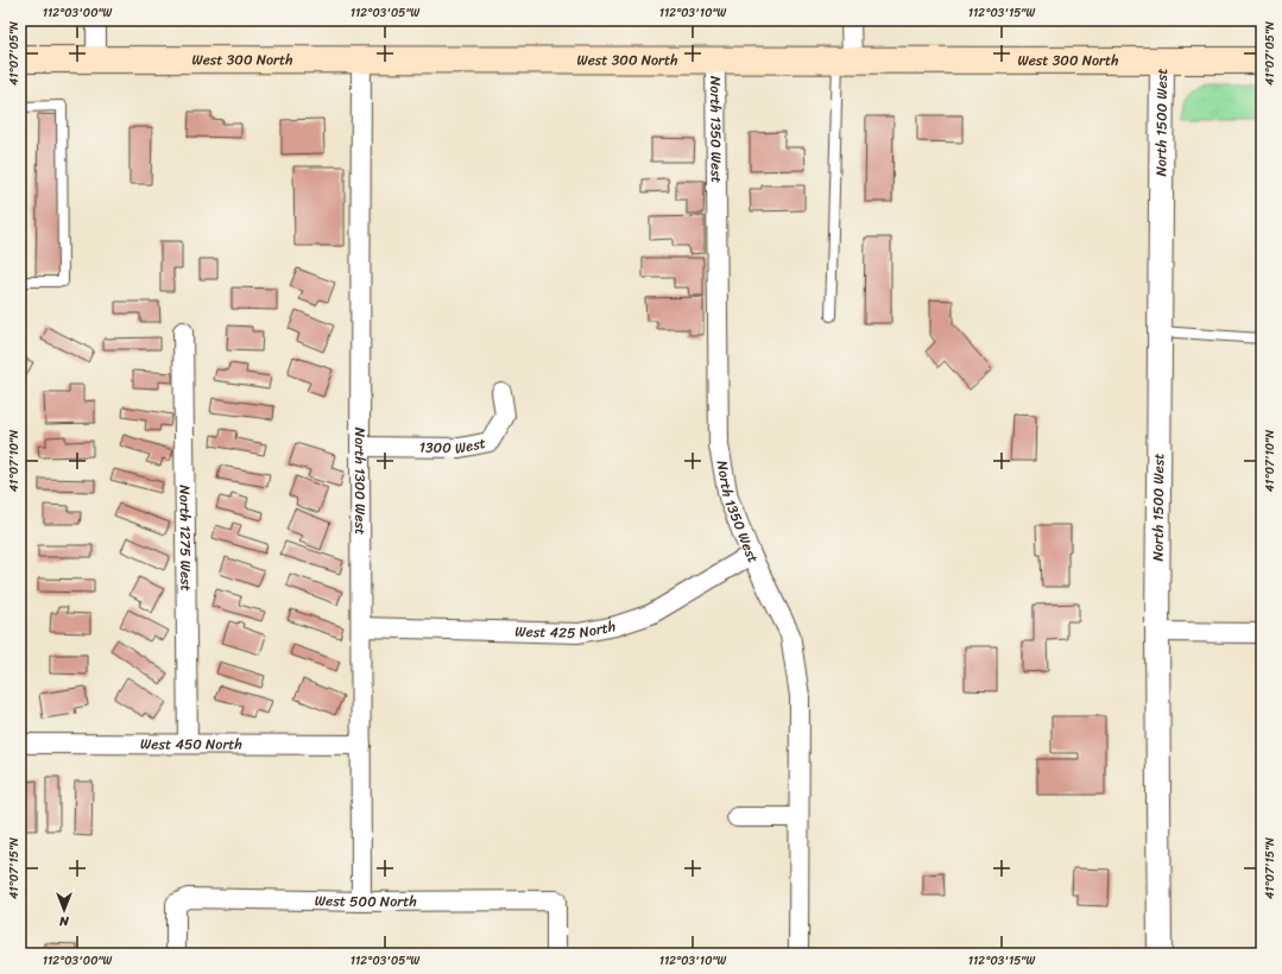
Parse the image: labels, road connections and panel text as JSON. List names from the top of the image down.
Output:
{
  "streets": {
    "main road": ["West 300 North"],
    "street": [
      "North 1500 West",
      "North 1350 West",
      "1300 West",
      "North 1300 West",
      "North 1275 West",
      "West 425 North",
      "West 450 North",
      "West 500 North"
    ]
  },
  "crossings": [
    ["West 300 North", "North 1500 West"],
    ["West 300 North", "North 1350 West"],
    ["West 300 North", "North 1300 West"],
    ["North 1350 West", "West 425 North"],
    ["1300 West", "North 1300 West"],
    ["North 1300 West", "West 425 North"],
    ["North 1300 West", "West 450 North"],
    ["North 1300 West", "West 500 North"],
    ["North 1275 West", "West 450 North"]
  ],
  "north": "bottom",
  "coordinates": [
    "112°03'00\"W",
    "112°03'05\"W",
    "112°03'10\"W",
    "112°03'15\"W",
    "41°07'05\"N",
    "41°07'10\"N",
    "41°07'15\"N"
  ]
}
